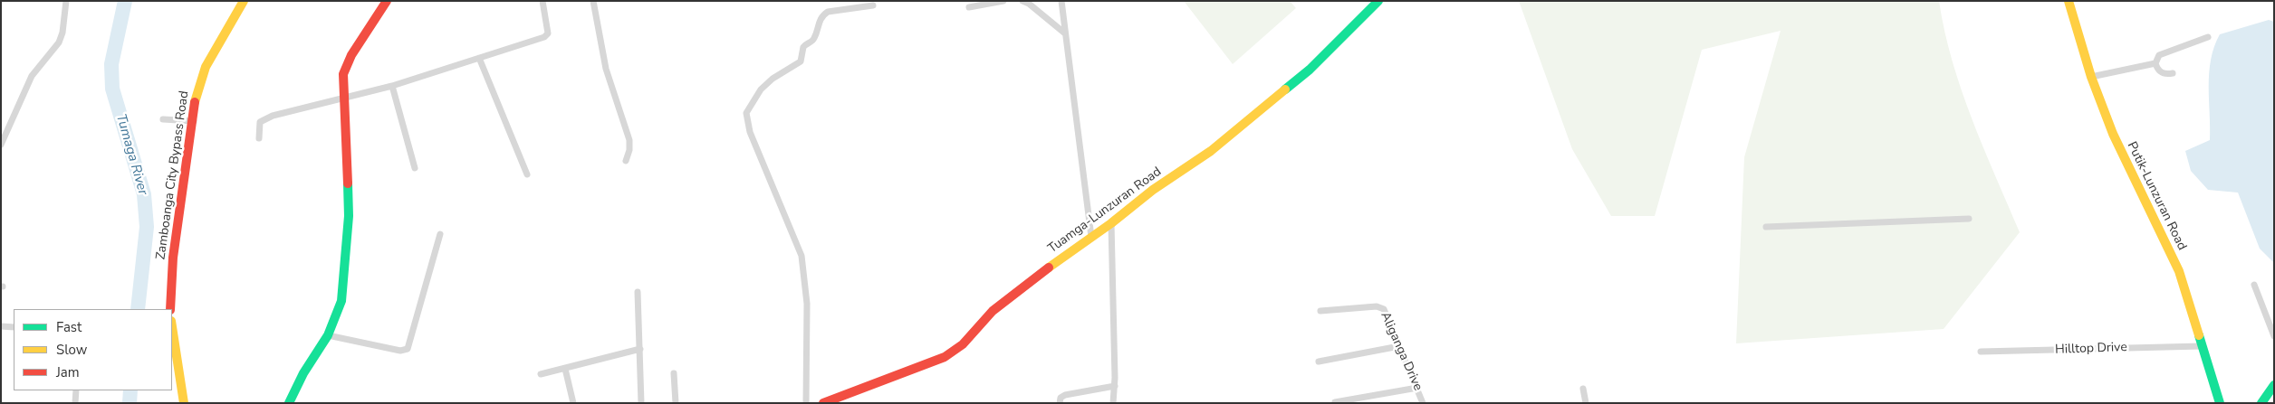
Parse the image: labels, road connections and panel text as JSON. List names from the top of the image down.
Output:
{
  "streets": {
    "main road": ["Zamboanga City Bypass Road", "Putik-Lunzuran Road", "Tuamga-Lunzuran Road"],
    "street": ["Hilltop Drive", "Aliganga Drive"]
  },
  "crossings": [
    ["Putik-Lunzuran Road", "Hilltop Drive"]
  ],
  "water": ["Tumaga River"],
  "legend": ["Fast", "Slow", "Jam"]
}
